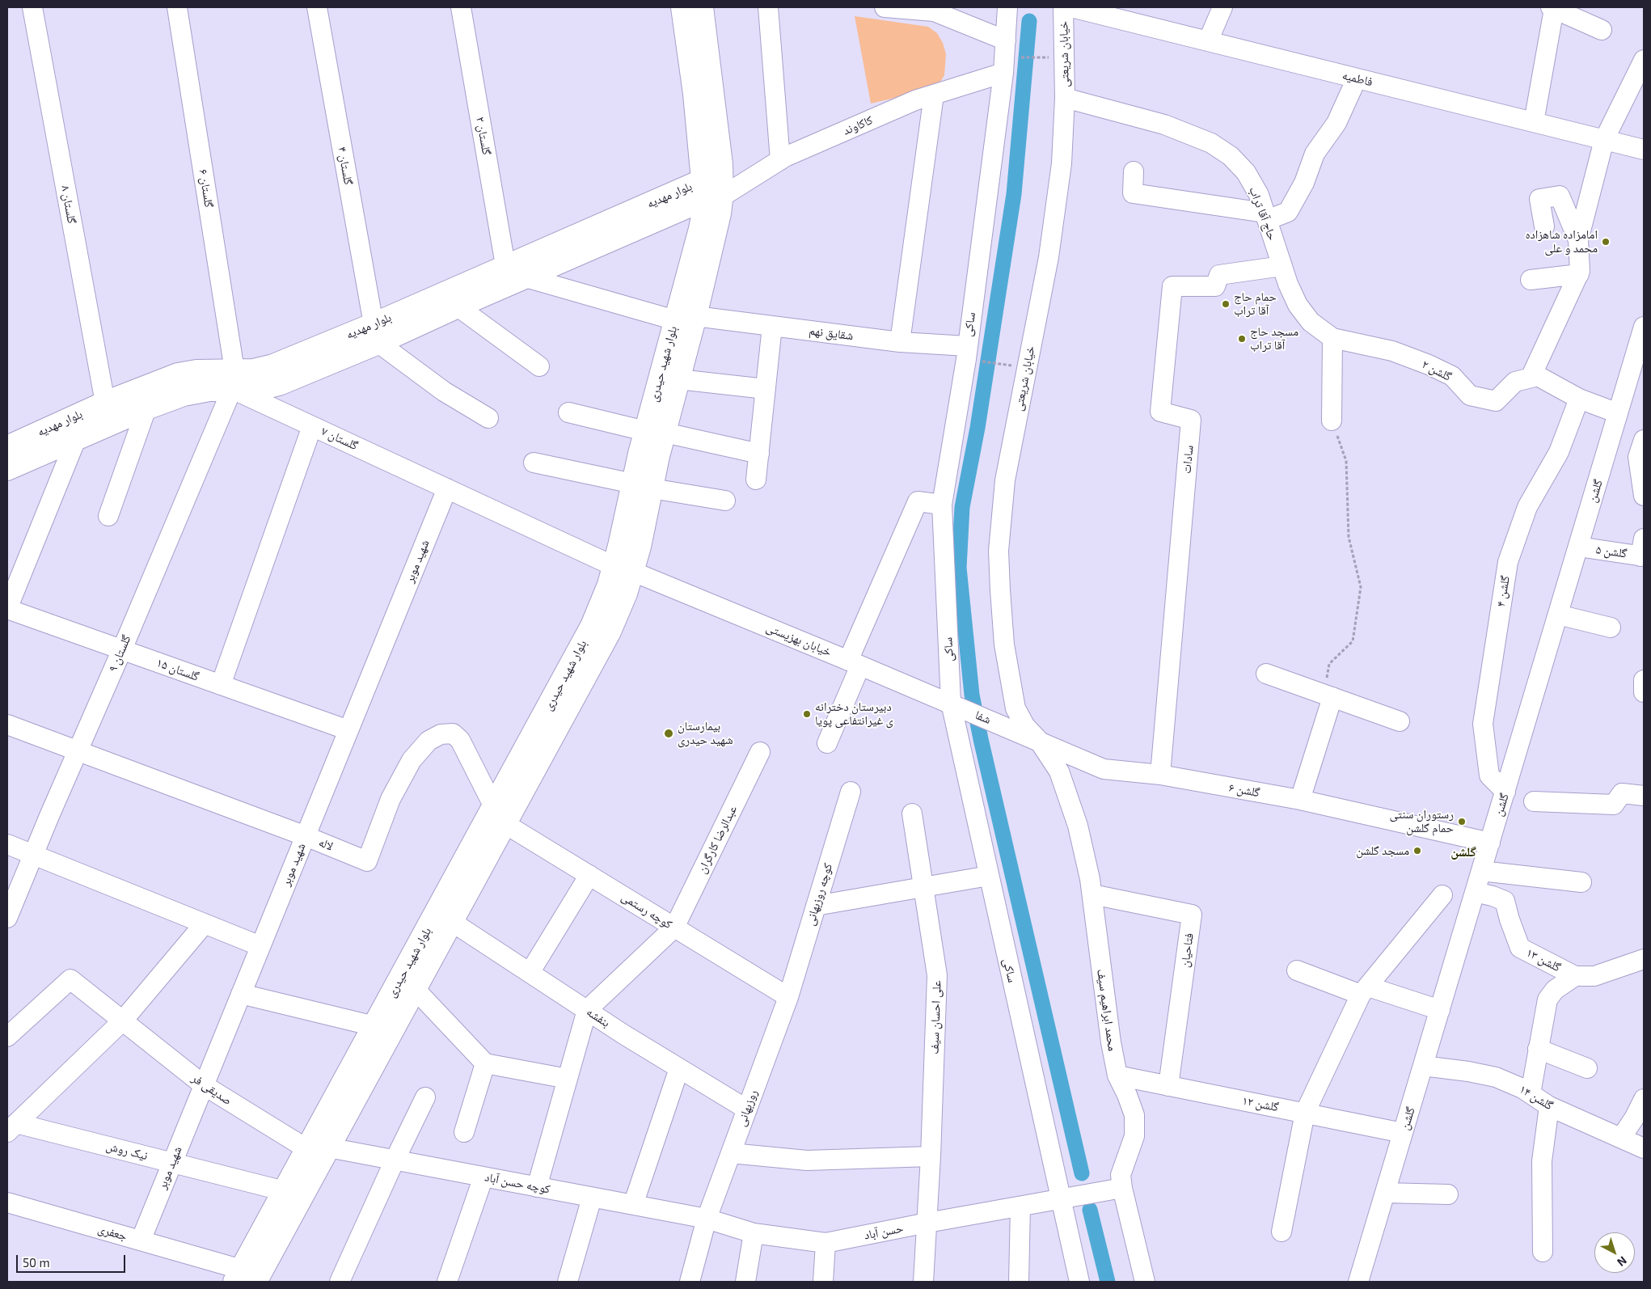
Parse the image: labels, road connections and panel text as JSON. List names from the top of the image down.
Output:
{
  "streets": {
    "main road": ["بلوار مهدیه", "بلوار شهید حیدری"],
    "street": [
      "خیابان شریعتی",
      "فاطمیه",
      "کاکاوند",
      "گلستان ۲",
      "گلستان ۴",
      "گلستان ۶",
      "گلستان ۸",
      "حاج آقا تراب",
      "ساکی",
      "شقایق نهم",
      "گلشن ۲",
      "گلستان ۷",
      "سادات",
      "گلشن",
      "گلشن ۵",
      "شهید موبر",
      "گلشن ۴",
      "خیابان بهزیستی",
      "گلستان ۹",
      "گلستان ۱۵",
      "شفا",
      "گلشن ۶",
      "عبدالرضا کارگران",
      "لاله",
      "کوچه روزبهانی",
      "کوچه رستمی",
      "فتاحیان",
      "گلشن ۱۳",
      "محمد ابراهیم سیف",
      "بنفشه",
      "علی احسان سیف",
      "صدیقی فر",
      "گلشن ۱۴",
      "گلشن ۱۲",
      "روزبهانی",
      "نیک روش",
      "کوچه حسن آباد",
      "حسن آباد",
      "جعفری"
    ]
  },
  "crossings": [
    ["خیابان شریعتی", "حاج آقا تراب"],
    ["خیابان شریعتی", "گلشن ۶"],
    ["خیابان شریعتی", "محمد ابراهیم سیف"],
    ["کاکاوند", "بلوار مهدیه"],
    ["کاکاوند", "ساکی"],
    ["کاکاوند", "بلوار شهید حیدری"],
    ["گلستان ۲", "بلوار مهدیه"],
    ["گلستان ۴", "بلوار مهدیه"],
    ["گلستان ۶", "بلوار مهدیه"],
    ["گلستان ۶", "گلستان ۷"],
    ["گلستان ۶", "گلستان ۹"],
    ["بلوار مهدیه", "گلستان ۸"],
    ["بلوار مهدیه", "شقایق نهم"],
    ["بلوار مهدیه", "بلوار شهید حیدری"],
    ["بلوار مهدیه", "گلستان ۷"],
    ["بلوار مهدیه", "گلستان ۹"],
    ["حاج آقا تراب", "گلشن ۲"],
    ["حاج آقا تراب", "سادات"],
    ["ساکی", "شقایق نهم"],
    ["ساکی", "خیابان بهزیستی"],
    ["ساکی", "شفا"],
    ["ساکی", "حسن آباد"],
    ["شقایق نهم", "بلوار شهید حیدری"],
    ["بلوار شهید حیدری", "گلستان ۷"],
    ["بلوار شهید حیدری", "خیابان بهزیستی"],
    ["بلوار شهید حیدری", "لاله"],
    ["بلوار شهید حیدری", "کوچه رستمی"],
    ["بلوار شهید حیدری", "بنفشه"],
    ["بلوار شهید حیدری", "صدیقی فر"],
    ["بلوار شهید حیدری", "نیک روش"],
    ["بلوار شهید حیدری", "کوچه حسن آباد"],
    ["بلوار شهید حیدری", "جعفری"],
    ["گلستان ۷", "شهید موبر"],
    ["گلستان ۷", "خیابان بهزیستی"],
    ["گلستان ۷", "گلستان ۹"],
    ["سادات", "گلشن ۶"],
    ["گلشن", "گلشن ۵"],
    ["گلشن", "گلشن ۴"],
    ["گلشن", "گلشن ۶"],
    ["گلشن", "گلشن ۱۳"],
    ["گلشن", "گلشن ۱۴"],
    ["گلشن", "گلشن ۱۲"],
    ["شهید موبر", "گلستان ۱۵"],
    ["شهید موبر", "لاله"],
    ["شهید موبر", "صدیقی فر"],
    ["شهید موبر", "نیک روش"],
    ["شهید موبر", "جعفری"],
    ["خیابان بهزیستی", "شفا"],
    ["گلستان ۹", "گلستان ۱۵"],
    ["گلستان ۹", "لاله"],
    ["شفا", "گلشن ۶"],
    ["گلشن ۶", "محمد ابراهیم سیف"],
    ["عبدالرضا کارگران", "کوچه رستمی"],
    ["لاله", "کوچه رستمی"],
    ["کوچه روزبهانی", "کوچه رستمی"],
    ["کوچه روزبهانی", "روزبهانی"],
    ["کوچه رستمی", "روزبهانی"],
    ["فتاحیان", "محمد ابراهیم سیف"],
    ["فتاحیان", "گلشن ۱۲"],
    ["محمد ابراهیم سیف", "گلشن ۱۲"],
    ["محمد ابراهیم سیف", "حسن آباد"],
    ["بنفشه", "روزبهانی"],
    ["علی احسان سیف", "حسن آباد"],
    ["صدیقی فر", "کوچه حسن آباد"],
    ["روزبهانی", "کوچه حسن آباد"],
    ["روزبهانی", "حسن آباد"],
    ["کوچه حسن آباد", "حسن آباد"]
  ],
  "districts": ["گلشن"],
  "places": [
    "امامزاده شاهزاده محمد و علی",
    "حمام حاج آقا تراب",
    "مسجد حاج آقا تراب",
    "دبیرستان دخترانه ی غیرانتفاعی پویا",
    "بیمارستان شهید حیدری",
    "رستوران سنتی حمام گلشن",
    "مسجد گلشن"
  ],
  "scale_bar": "50 m",
  "north": "bottom right"
}
